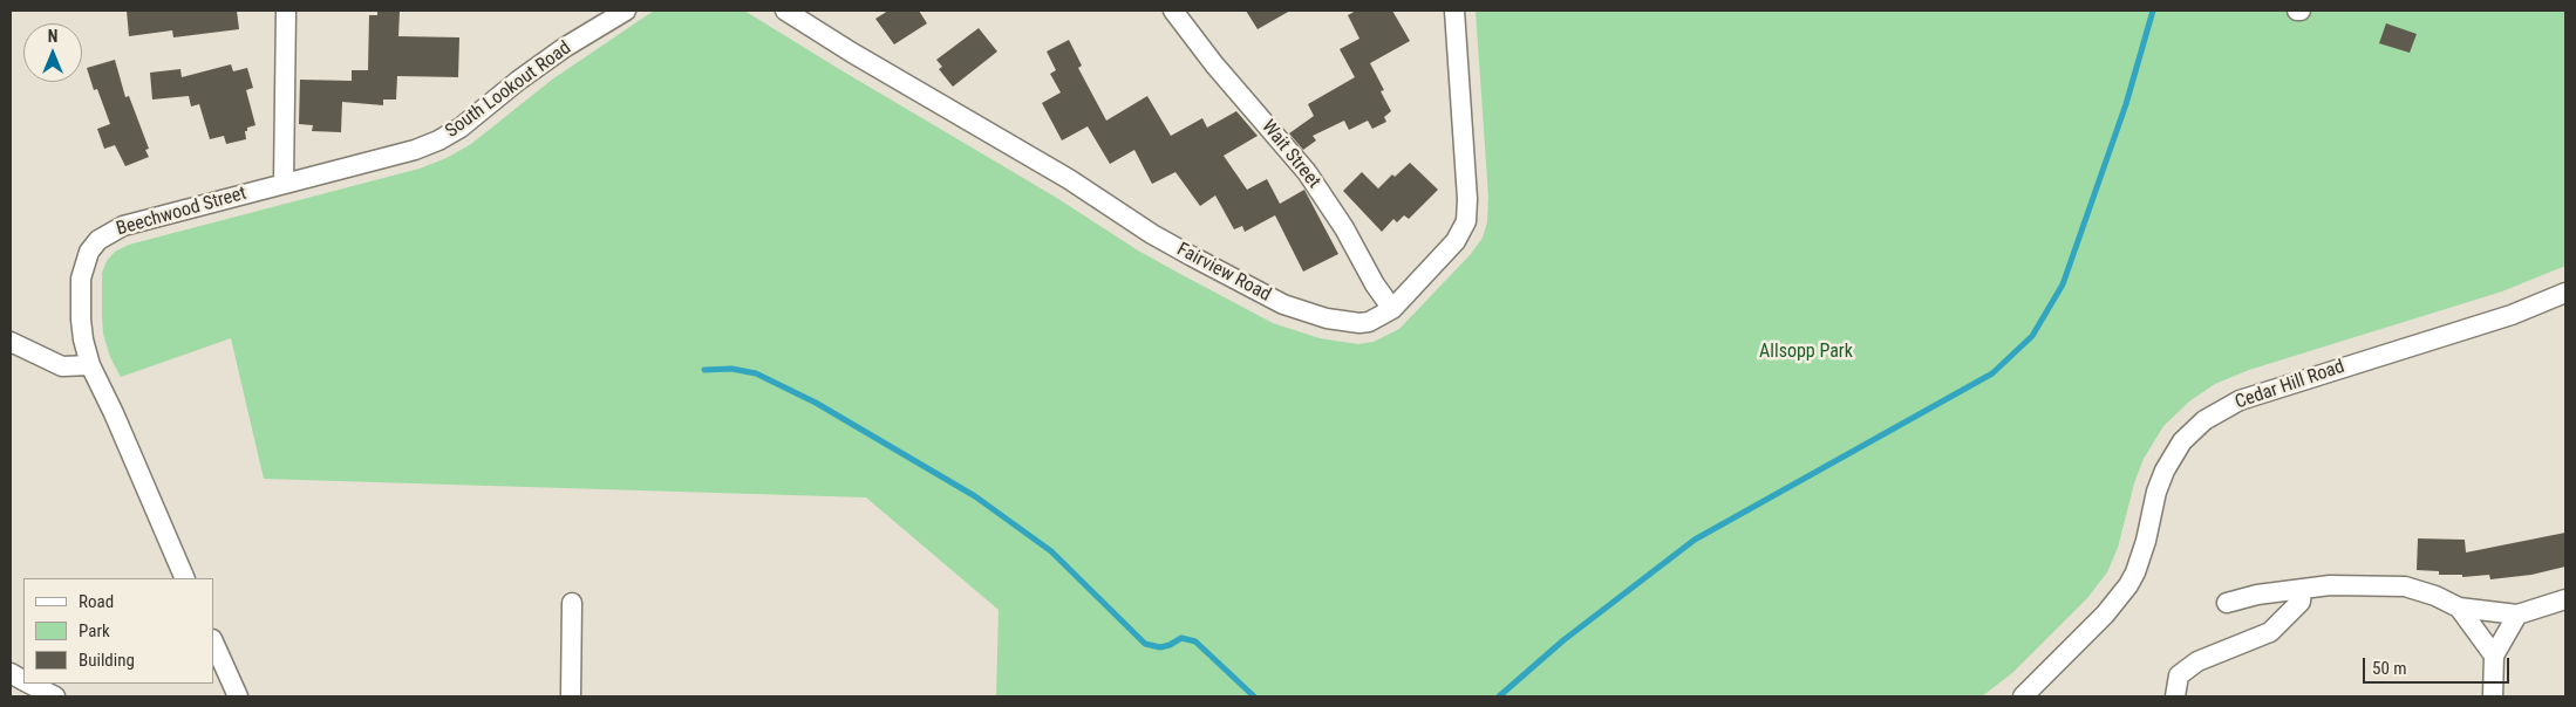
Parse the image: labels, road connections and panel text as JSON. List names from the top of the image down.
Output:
{
  "streets": {
    "street": [
      "South Lookout Road",
      "Wait Street",
      "Beechwood Street",
      "Fairview Road",
      "Cedar Hill Road"
    ]
  },
  "crossings": [
    ["South Lookout Road", "Beechwood Street"],
    ["Wait Street", "Fairview Road"]
  ],
  "parks": ["Allsopp Park"],
  "legend": ["Road", "Park", "Building"],
  "scale_bar": "50 m",
  "north": "top"
}
